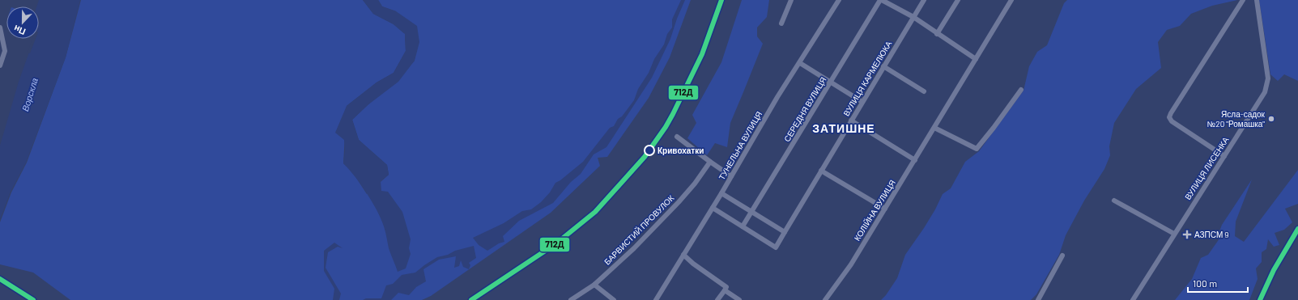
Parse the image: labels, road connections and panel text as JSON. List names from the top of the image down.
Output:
{
  "streets": {
    "street": [
      "ВУЛИЦЯ КАРМЕЛЮКА",
      "СЕРЕДНЯ ВУЛИЦЯ",
      "ТУНЕЛЬНА ВУЛИЦЯ",
      "ВУЛИЦЯ ЛИСЕНКА",
      "КОЛІЙНА ВУЛИЦЯ",
      "БАРВИСТИЙ ПРОВУЛОК"
    ]
  },
  "crossings": [
    ["ВУЛИЦЯ КАРМЕЛЮКА", "СЕРЕДНЯ ВУЛИЦЯ"]
  ],
  "districts": ["ЗАТИШНЕ"],
  "water": ["Ворскла"],
  "places": {
    "other": ["Ясла-садок №20 \"Ромашка\"", "Кривохатки"],
    "health": ["АЗПСМ 9"]
  },
  "lines": ["transit line 712Д"],
  "scale_bar": "100 m",
  "north": "bottom"
}
